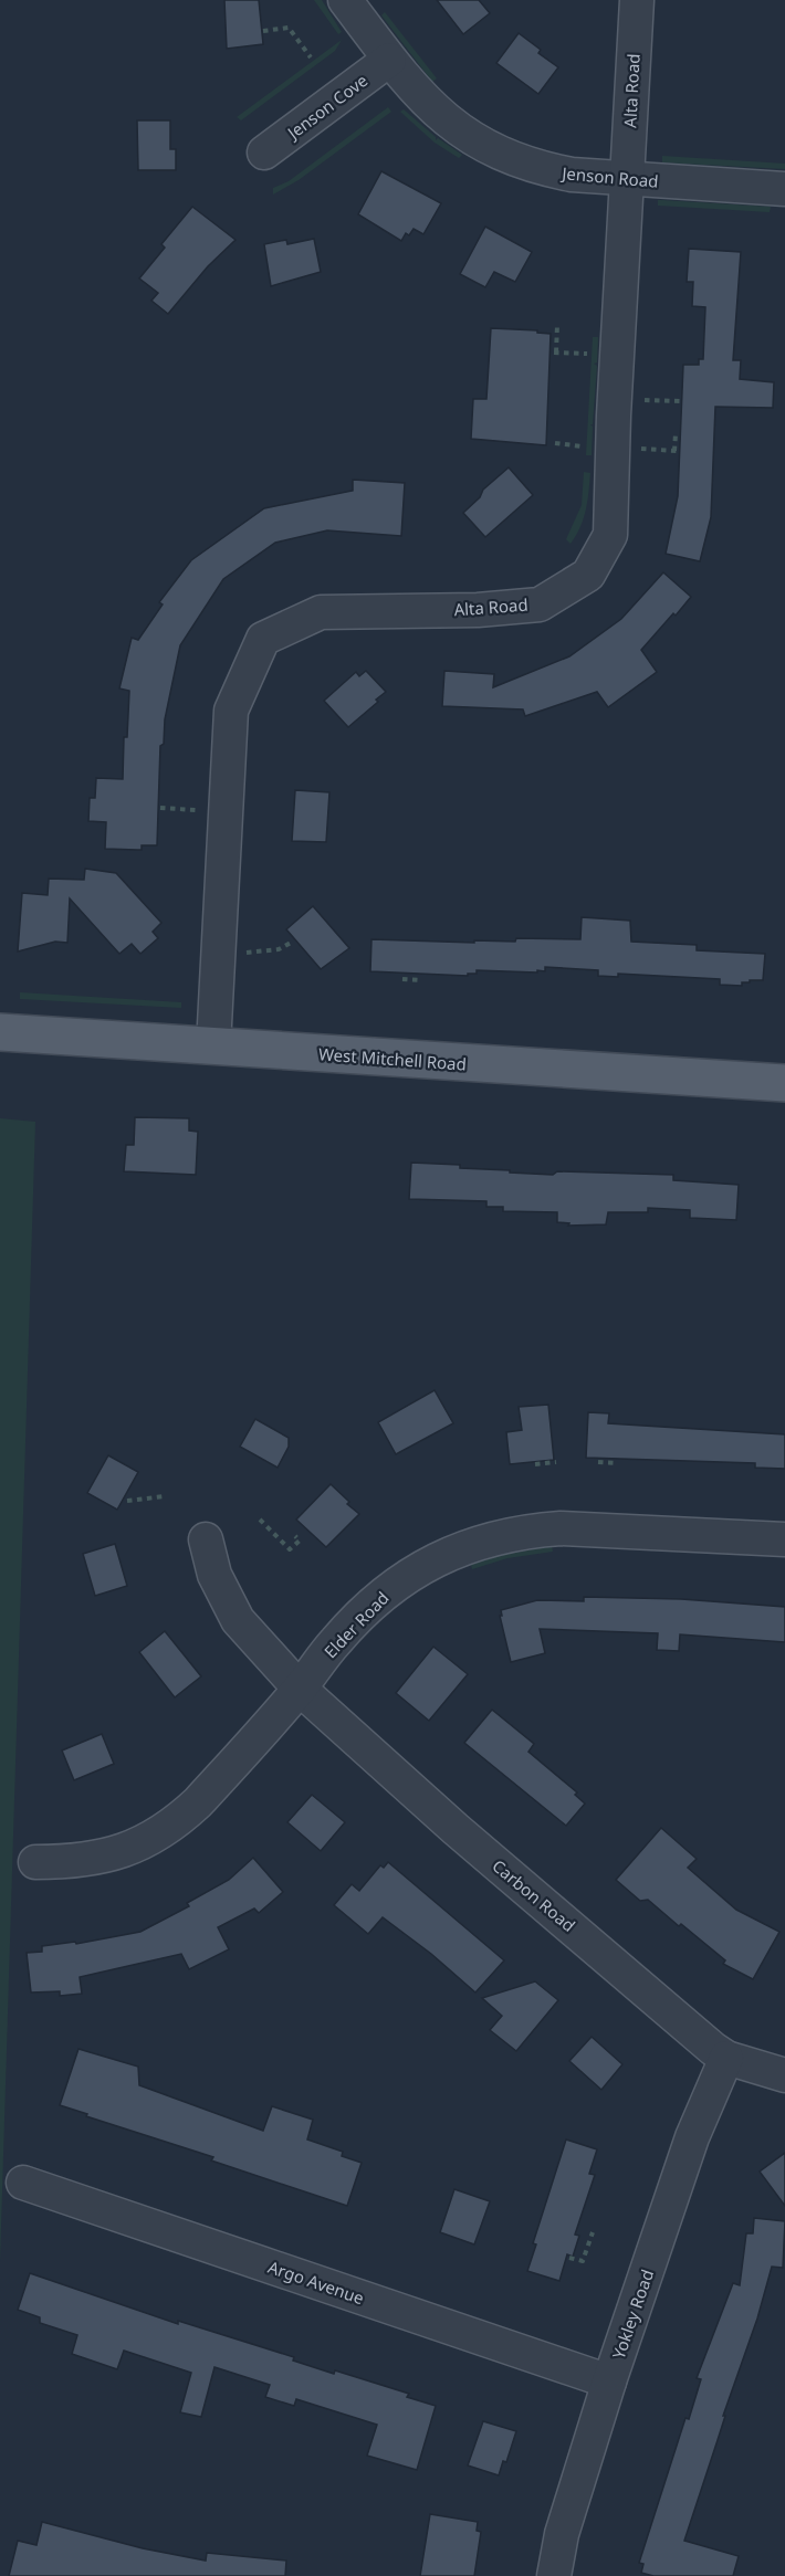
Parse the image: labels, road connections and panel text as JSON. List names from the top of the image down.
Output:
{
  "streets": {
    "main road": ["West Mitchell Road"],
    "street": [
      "Alta Road",
      "Jenson Cove",
      "Jenson Road",
      "Elder Road",
      "Carbon Road",
      "Argo Avenue",
      "Yokley Road"
    ]
  },
  "crossings": [
    ["Alta Road", "Jenson Road"],
    ["Alta Road", "West Mitchell Road"],
    ["Jenson Cove", "Jenson Road"],
    ["Elder Road", "Carbon Road"],
    ["Carbon Road", "Yokley Road"],
    ["Argo Avenue", "Yokley Road"]
  ]
}
